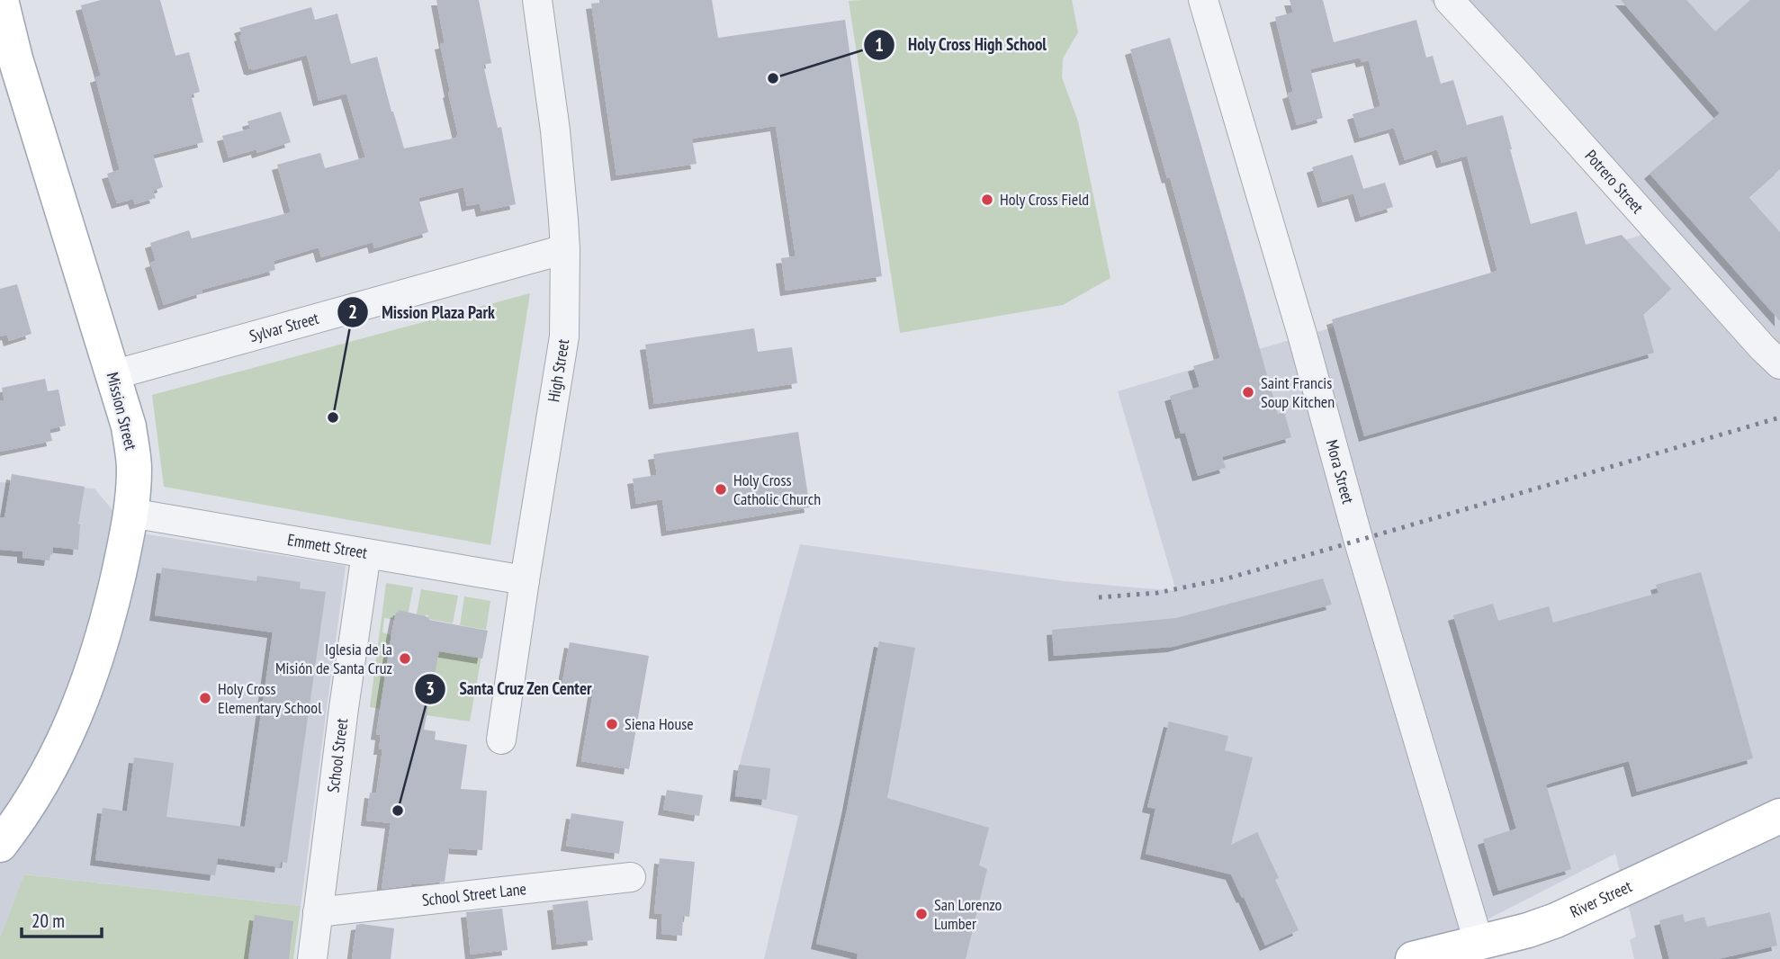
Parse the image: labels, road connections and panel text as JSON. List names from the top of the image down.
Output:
{
  "streets": {
    "main road": ["Mission Street", "River Street"],
    "street": [
      "Potrero Street",
      "Sylvar Street",
      "High Street",
      "Mora Street",
      "Emmett Street",
      "School Street",
      "School Street Lane"
    ]
  },
  "crossings": [
    ["Sylvar Street", "High Street"],
    ["Sylvar Street", "Mission Street"],
    ["High Street", "Emmett Street"],
    ["Mission Street", "Emmett Street"],
    ["Mora Street", "River Street"],
    ["Emmett Street", "School Street"],
    ["School Street", "School Street Lane"]
  ],
  "places": [
    "Holy Cross High School",
    "Holy Cross Field",
    "Saint Francis Soup Kitchen",
    "Mission Plaza Park",
    "Holy Cross Catholic Church",
    "Iglesia de la Misión de Santa Cruz",
    "Holy Cross Elementary School",
    "Siena House",
    "Santa Cruz Zen Center",
    "San Lorenzo Lumber"
  ],
  "scale_bar": "20 m"
}
